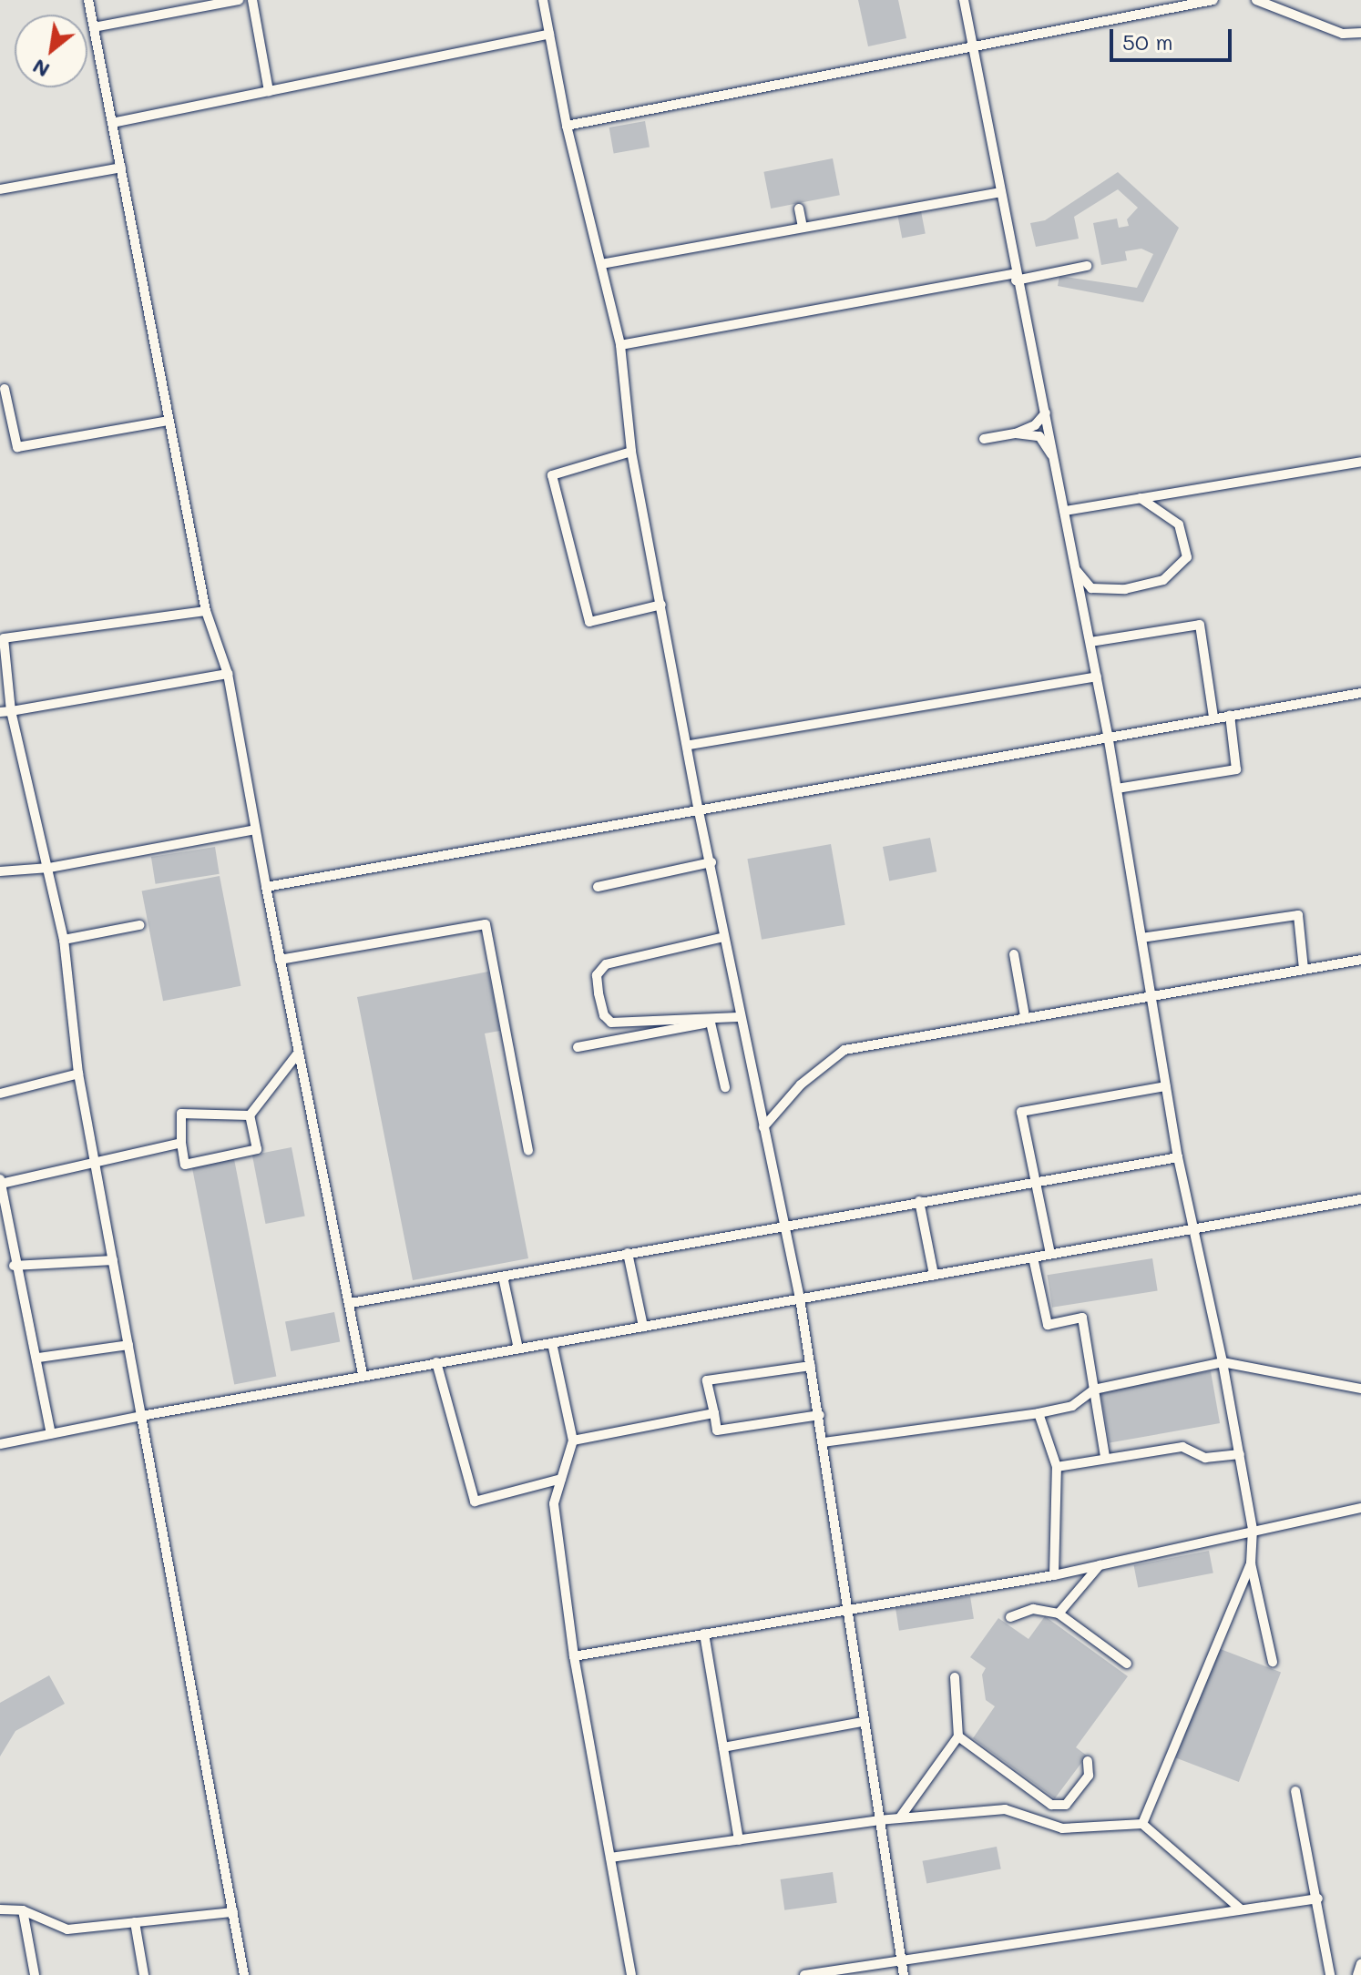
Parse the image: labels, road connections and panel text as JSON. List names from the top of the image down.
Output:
{
  "scale_bar": "50 m",
  "north": "bottom left"
}
